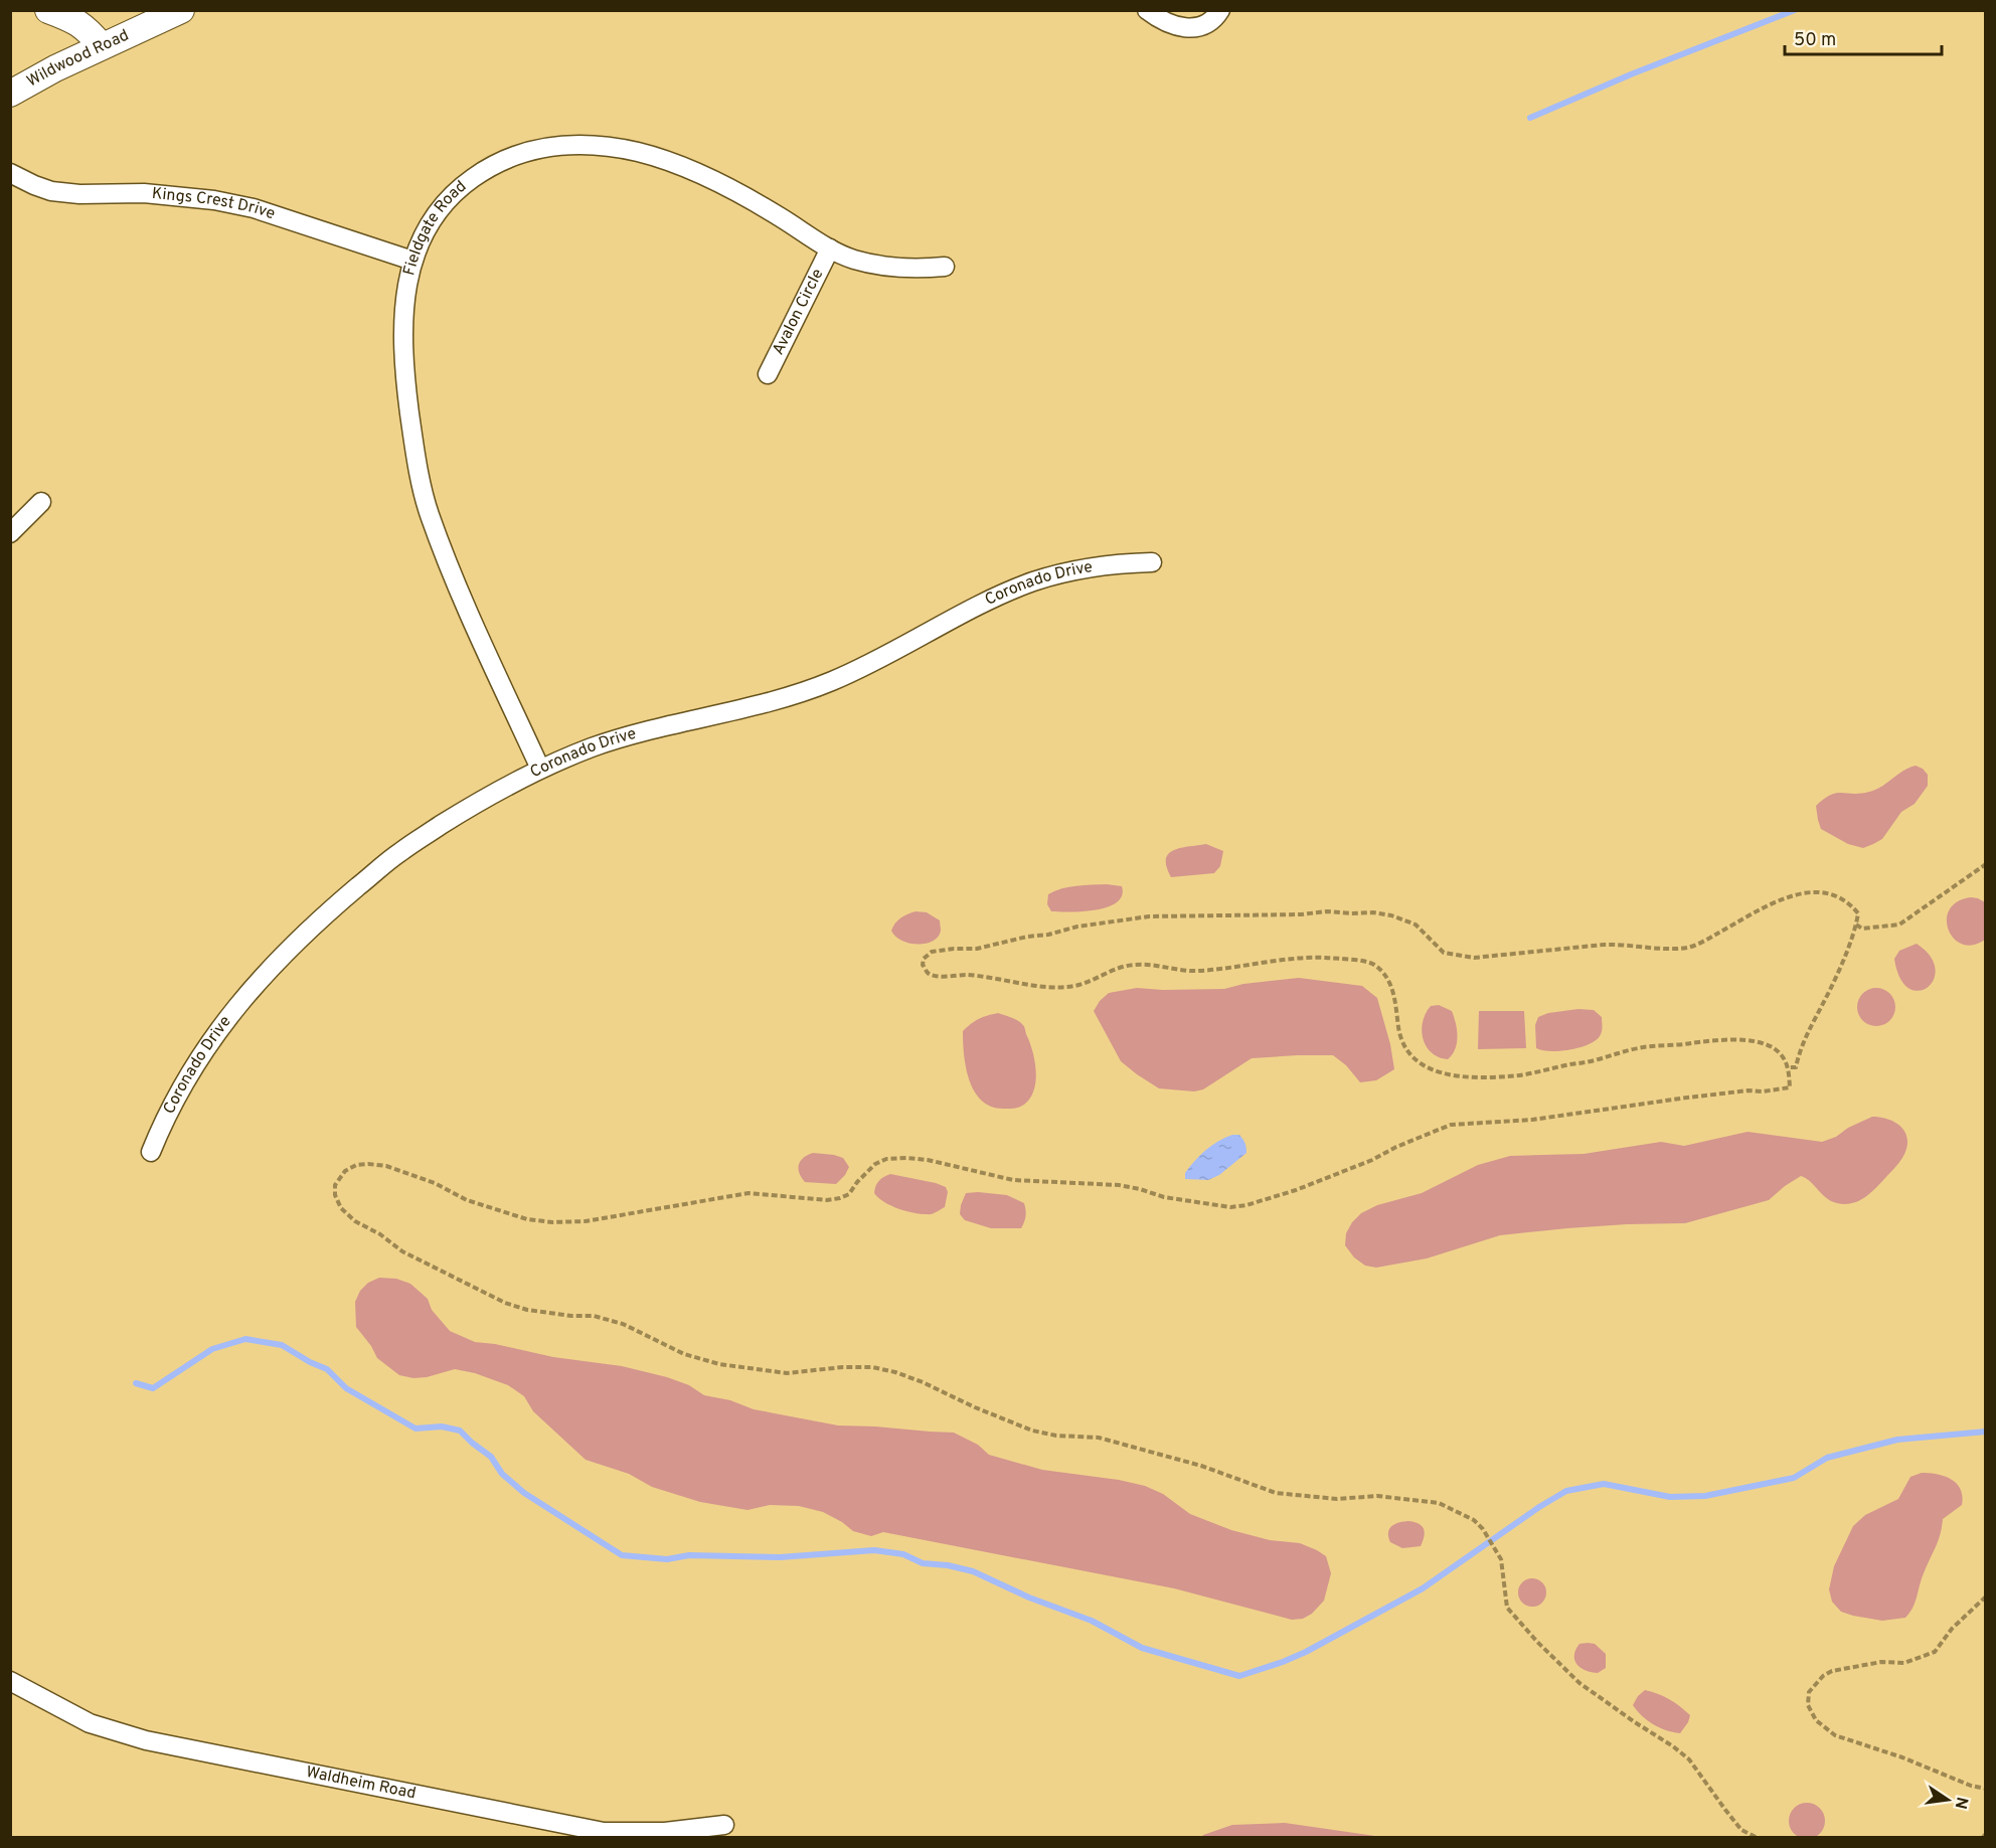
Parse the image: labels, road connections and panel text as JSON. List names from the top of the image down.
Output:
{
  "streets": {
    "street": [
      "Wildwood Road",
      "Kings Crest Drive",
      "Fieldgate Road",
      "Avalon Circle",
      "Coronado Drive",
      "Waldheim Road"
    ]
  },
  "crossings": [
    ["Kings Crest Drive", "Fieldgate Road"],
    ["Fieldgate Road", "Avalon Circle"],
    ["Fieldgate Road", "Coronado Drive"]
  ],
  "scale_bar": "50 m",
  "north": "right"
}
